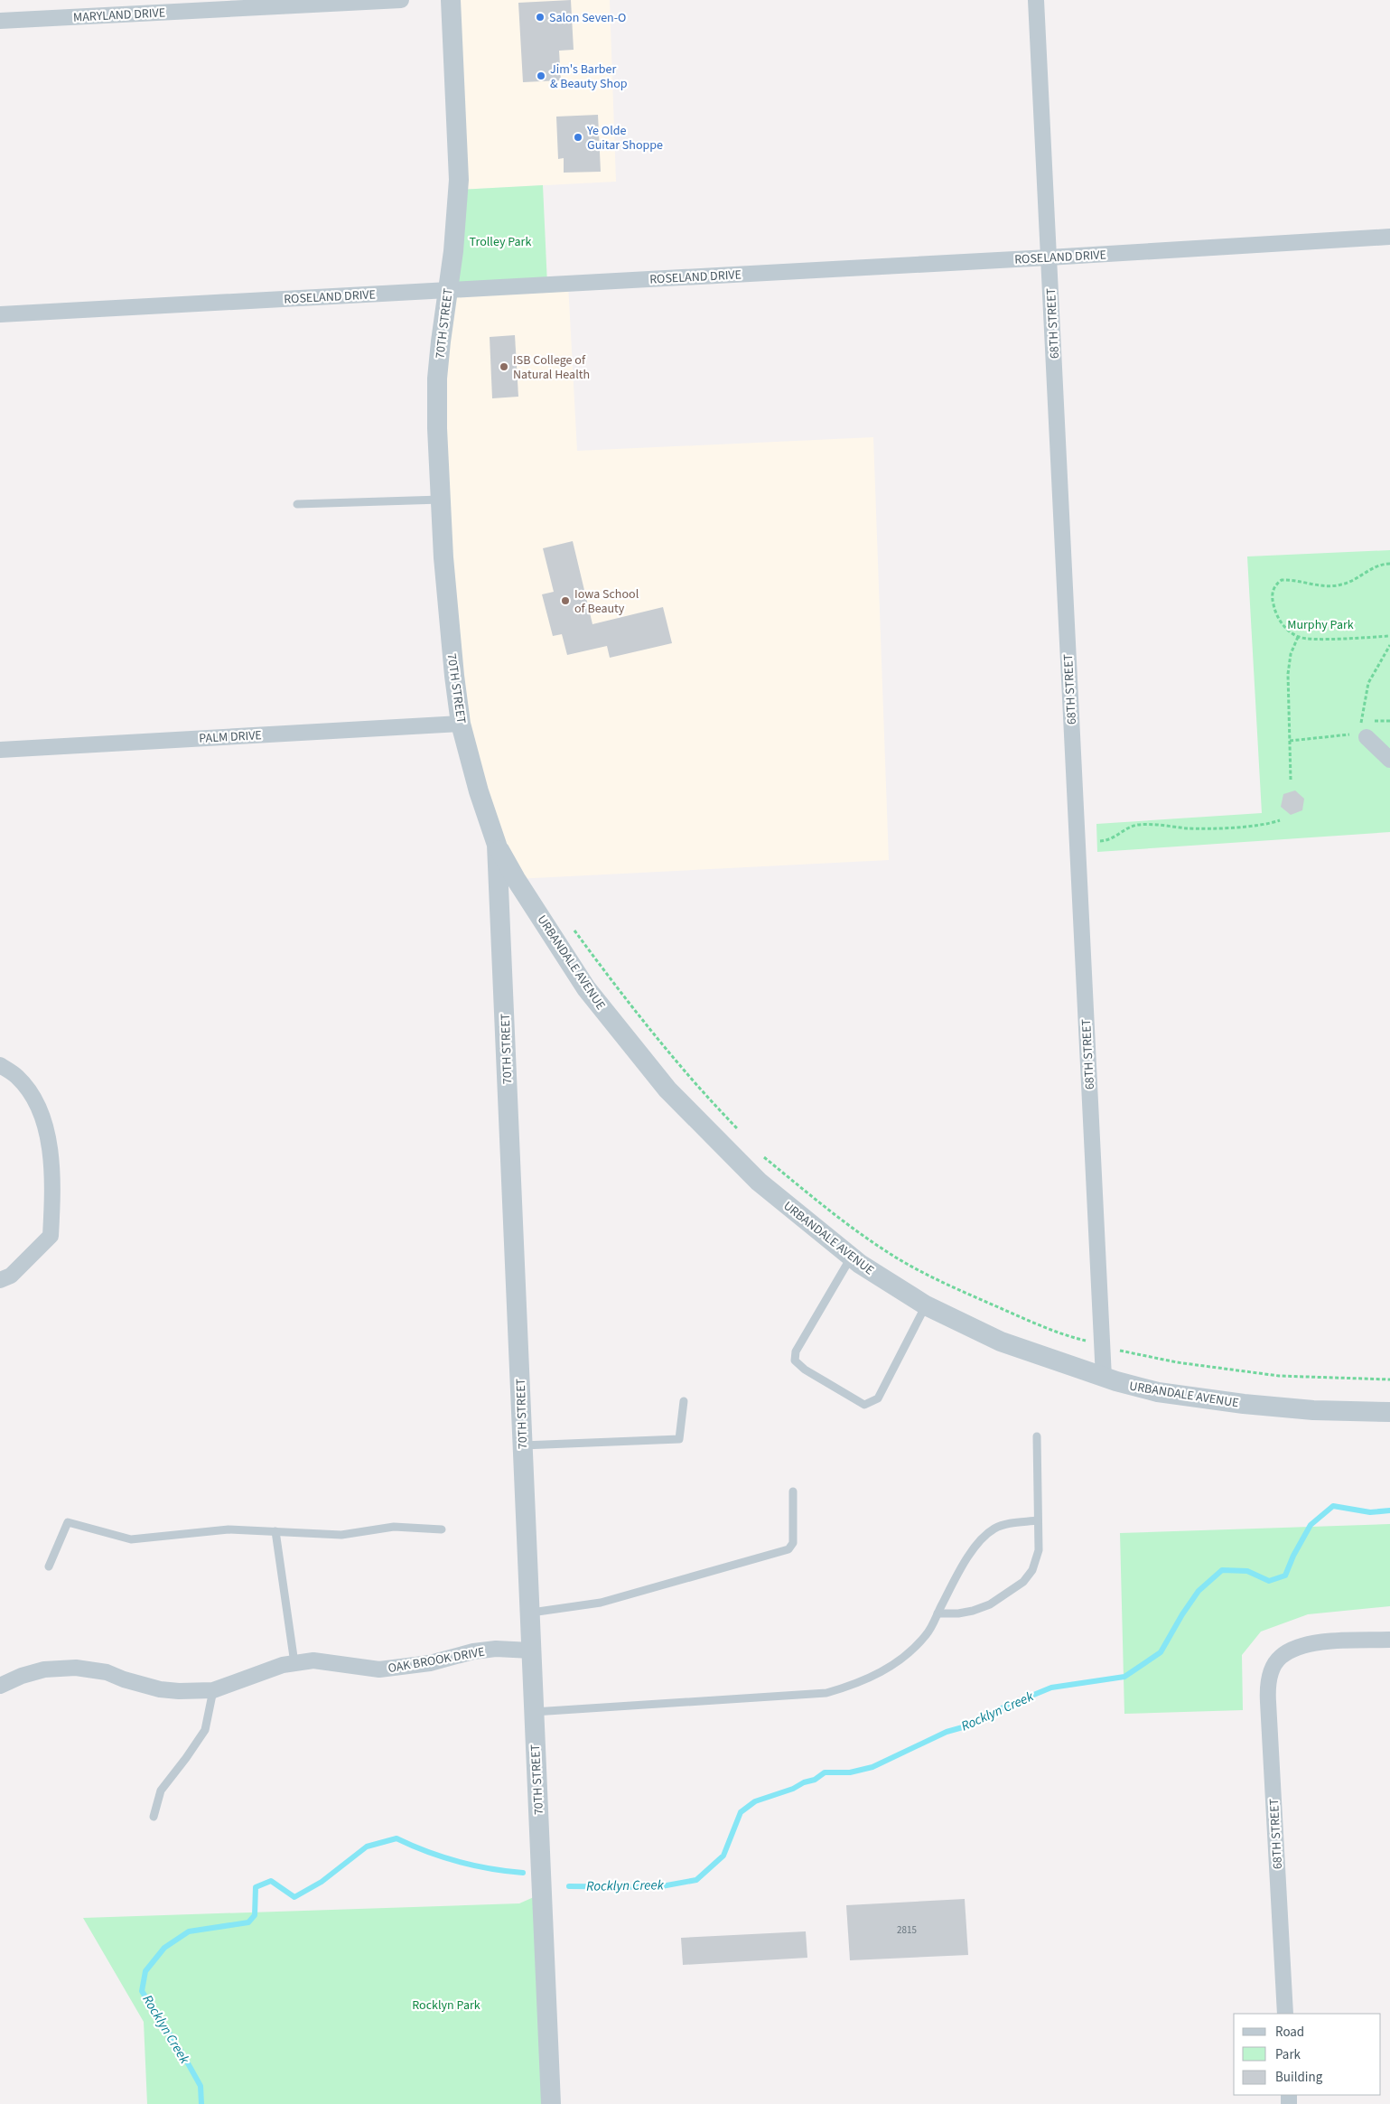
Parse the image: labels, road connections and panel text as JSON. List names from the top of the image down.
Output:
{
  "streets": {
    "street": [
      "MARYLAND DRIVE",
      "ROSELAND DRIVE",
      "70TH STREET",
      "68TH STREET",
      "PALM DRIVE",
      "URBANDALE AVENUE",
      "OAK BROOK DRIVE"
    ]
  },
  "crossings": [
    ["ROSELAND DRIVE", "70TH STREET"],
    ["ROSELAND DRIVE", "68TH STREET"],
    ["70TH STREET", "PALM DRIVE"],
    ["70TH STREET", "URBANDALE AVENUE"],
    ["70TH STREET", "OAK BROOK DRIVE"],
    ["68TH STREET", "URBANDALE AVENUE"]
  ],
  "water": ["Rocklyn Creek"],
  "parks": ["Trolley Park", "Murphy Park", "Rocklyn Park"],
  "places": [
    "Salon Seven-O",
    "Jim's Barber & Beauty Shop",
    "Ye Olde Guitar Shoppe",
    "ISB College of Natural Health",
    "Iowa School of Beauty"
  ],
  "house_numbers": ["2815"],
  "legend": ["Road", "Park", "Building"]
}
